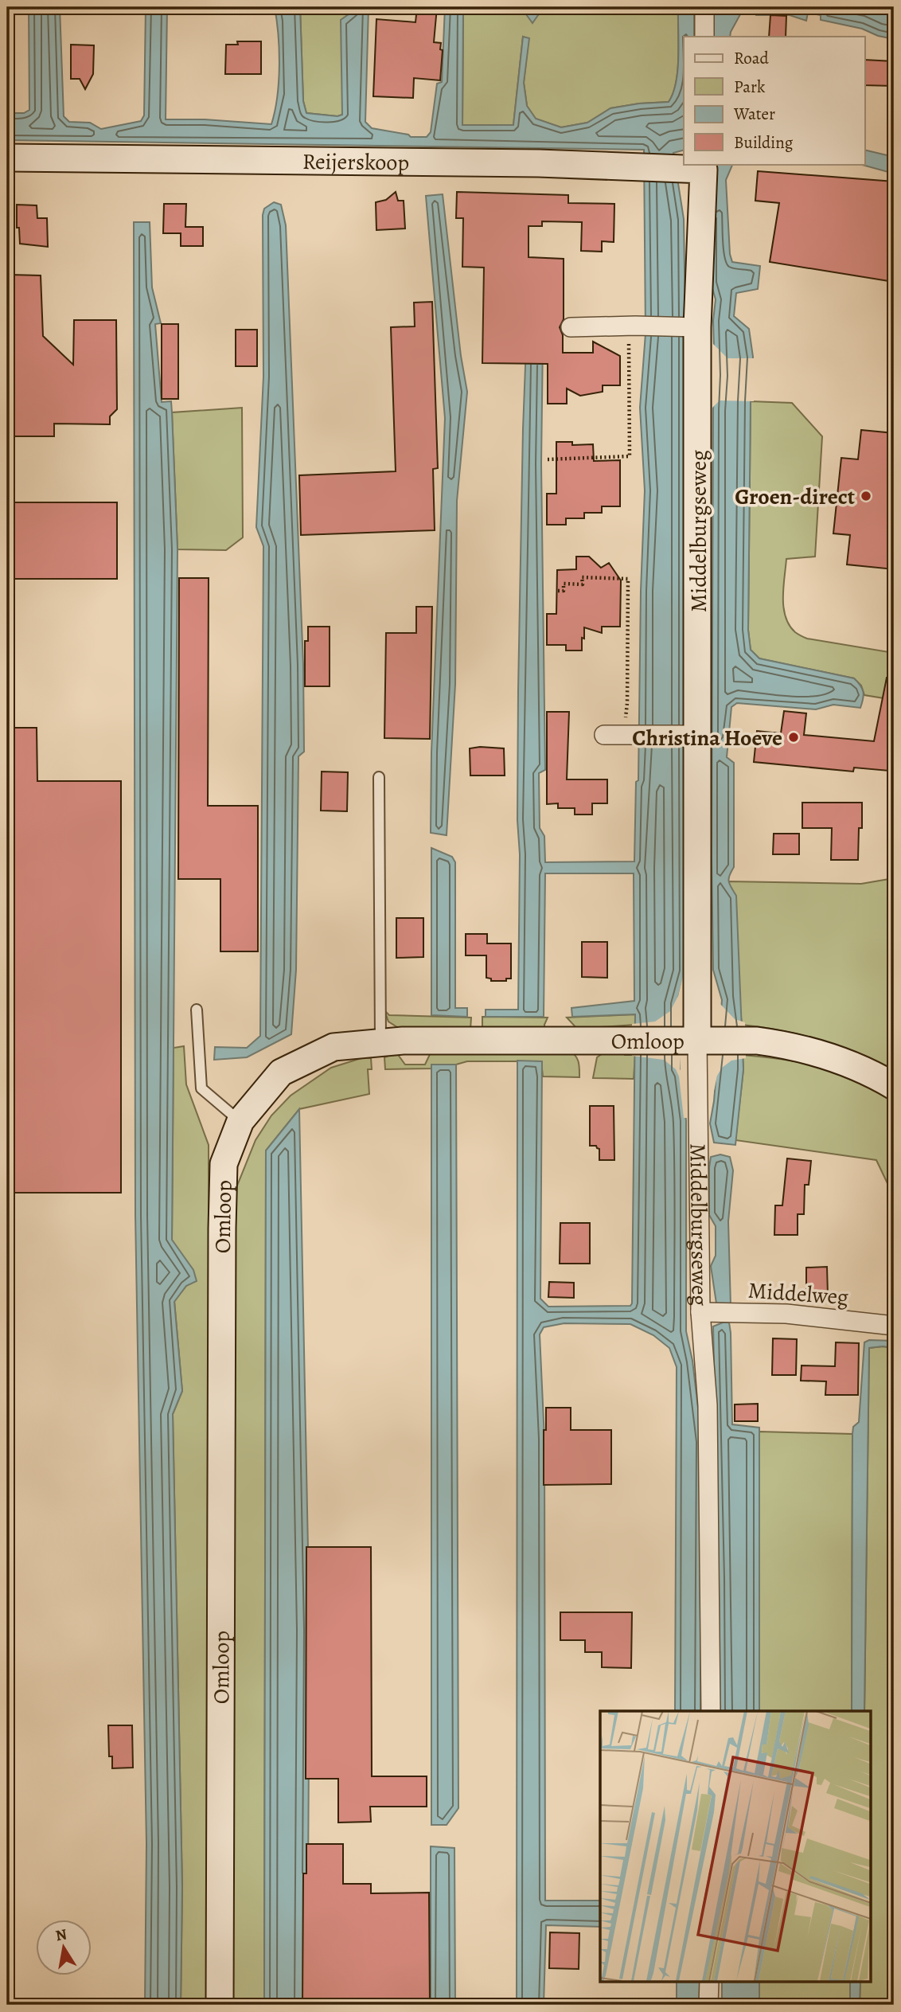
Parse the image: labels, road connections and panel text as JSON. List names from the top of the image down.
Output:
{
  "streets": {
    "street": [
      "Reijerskoop",
      "Middelburgseweg",
      "Omloop",
      "Middelweg"
    ]
  },
  "crossings": [
    ["Reijerskoop", "Middelburgseweg"],
    ["Middelburgseweg", "Omloop"],
    ["Middelburgseweg", "Middelweg"]
  ],
  "places": ["Groen-direct", "Christina Hoeve"],
  "legend": [
    "Road",
    "Park",
    "Water",
    "Building"
  ],
  "north": "top"
}
